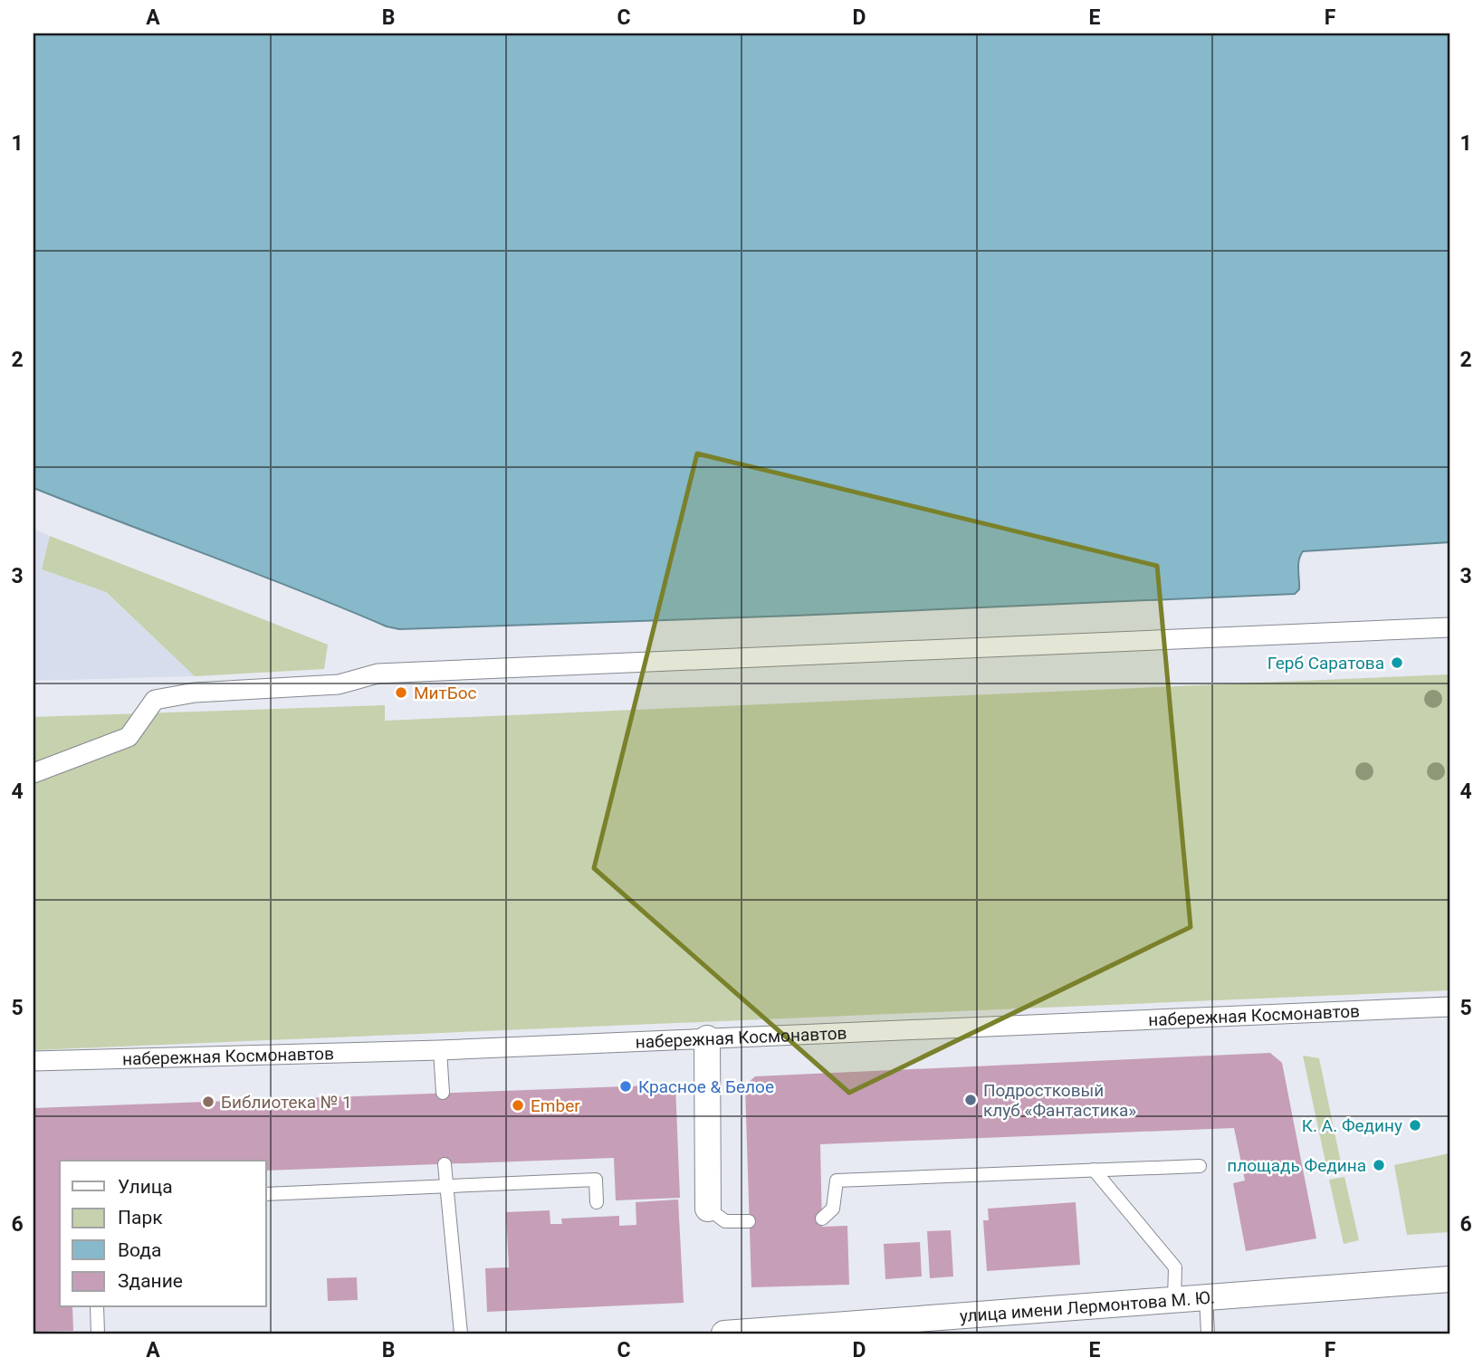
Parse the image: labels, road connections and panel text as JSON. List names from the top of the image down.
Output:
{
  "streets": {
    "street": ["набережная Космонавтов", "улица имени Лермонтова М. Ю."]
  },
  "places": [
    "Герб Саратова",
    "МитБос",
    "Красное & Белое",
    "Подростковый клуб «Фантастика»",
    "Библиотека № 1",
    "Ember",
    "К. А. Федину",
    "площадь Федина"
  ],
  "legend": [
    "Улица",
    "Парк",
    "Вода",
    "Здание"
  ],
  "grid": {
    "columns": [
      "A",
      "B",
      "C",
      "D",
      "E",
      "F"
    ],
    "rows": [
      "1",
      "2",
      "3",
      "4",
      "5",
      "6"
    ]
  }
}
